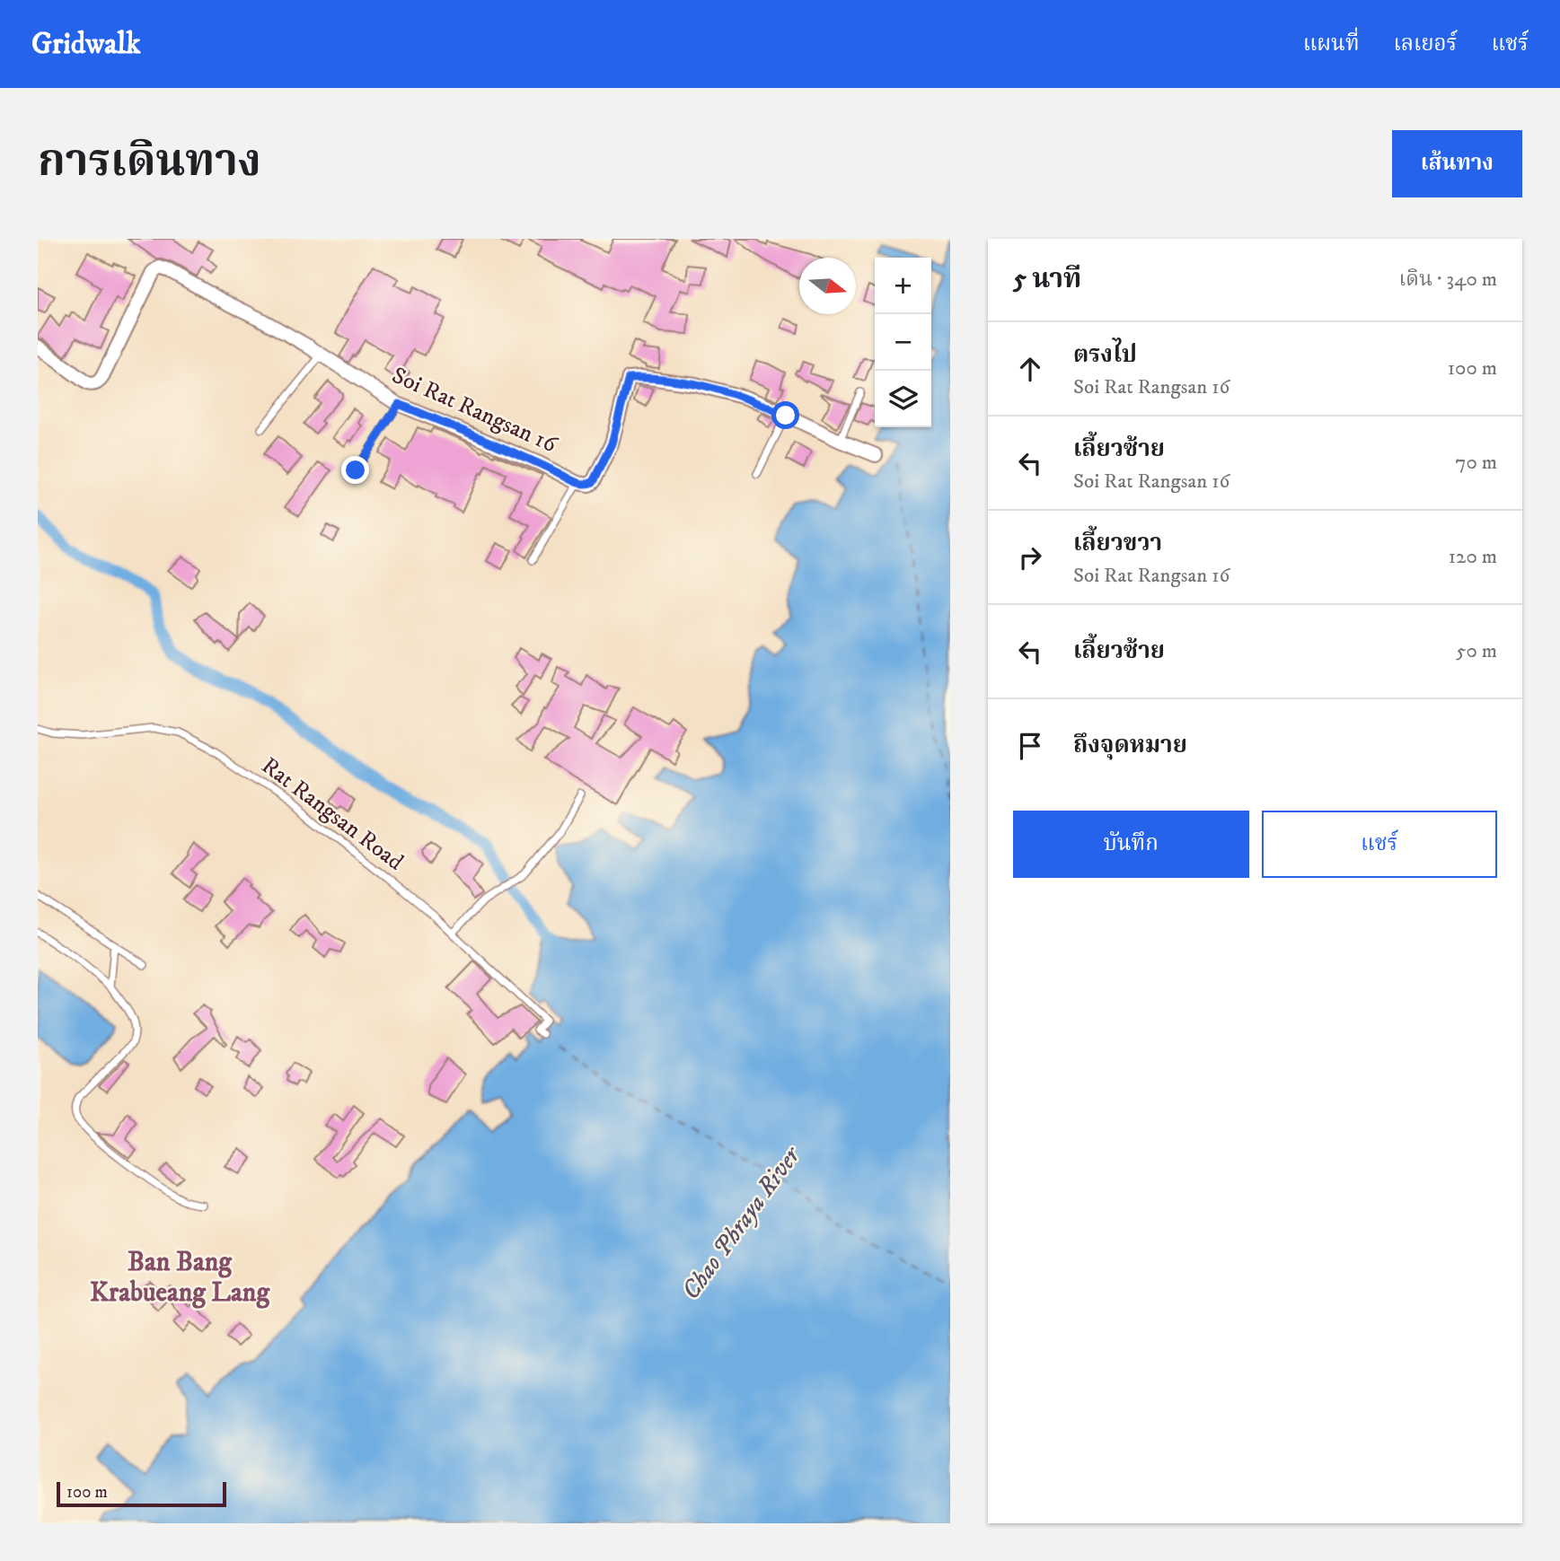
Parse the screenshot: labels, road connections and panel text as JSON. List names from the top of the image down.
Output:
{
  "streets": {
    "street": ["Soi Rat Rangsan 16"],
    "lane": ["Rat Rangsan Road"]
  },
  "districts": ["Ban Bang Krabueang Lang"],
  "water": ["Chao Phraya River"],
  "scale_bar": "100 m",
  "north": "right",
  "page": {
    "header": "Gridwalk",
    "nav": ["แผนที่", "เลเยอร์", "แชร์"],
    "title": "การเดินทาง",
    "buttons": [
      "เส้นทาง",
      ["บันทึก", "แชร์"]
    ],
    "heading": ["5 นาที", "เดิน · 340 m"],
    "map_buttons": ["+", "−"],
    "list": [
      ["ตรงไป", "Soi Rat Rangsan 16", "100 m"],
      ["เลี้ยวซ้าย", "Soi Rat Rangsan 16", "70 m"],
      ["เลี้ยวขวา", "Soi Rat Rangsan 16", "120 m"],
      ["เลี้ยวซ้าย", "50 m"],
      "ถึงจุดหมาย"
    ],
    "scale": "100 m"
  }
}
